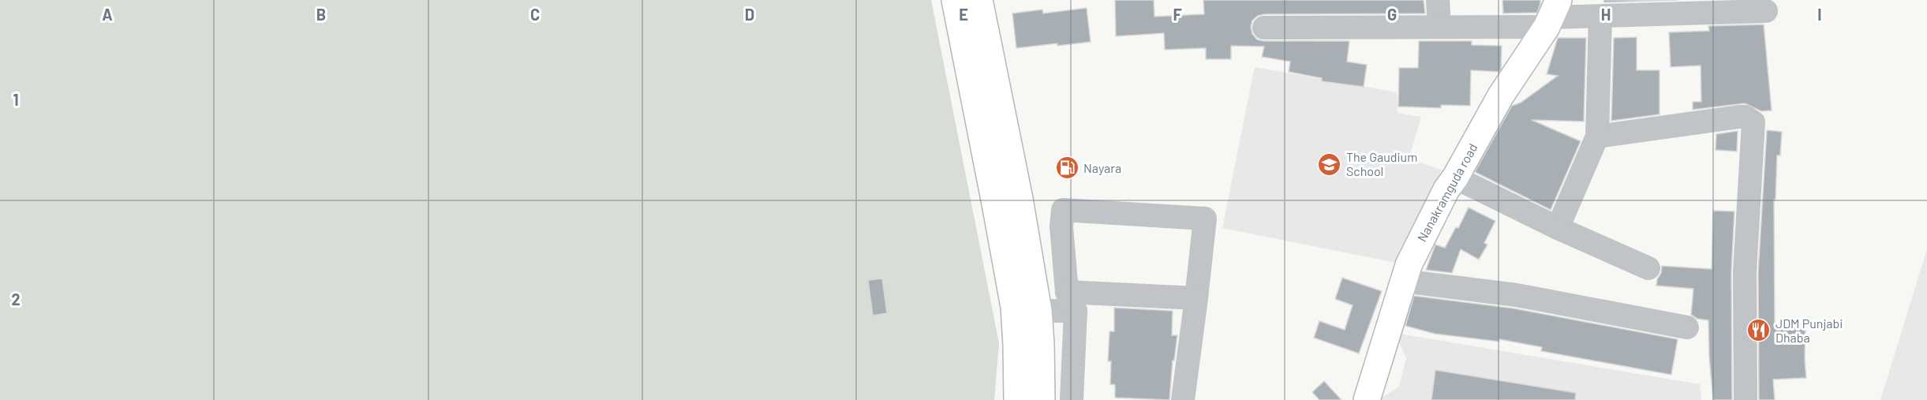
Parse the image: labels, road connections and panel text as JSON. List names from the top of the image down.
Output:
{
  "streets": {
    "main road": ["Nanakramguda road"]
  },
  "places": {
    "school or university": ["The Gaudium School"],
    "fuel station": ["Nayara"],
    "restaurant": ["JDM Punjabi Dhaba"]
  },
  "grid": {
    "columns": [
      "A",
      "B",
      "C",
      "D",
      "E",
      "F",
      "G",
      "H",
      "I"
    ],
    "rows": ["1", "2"]
  }
}
